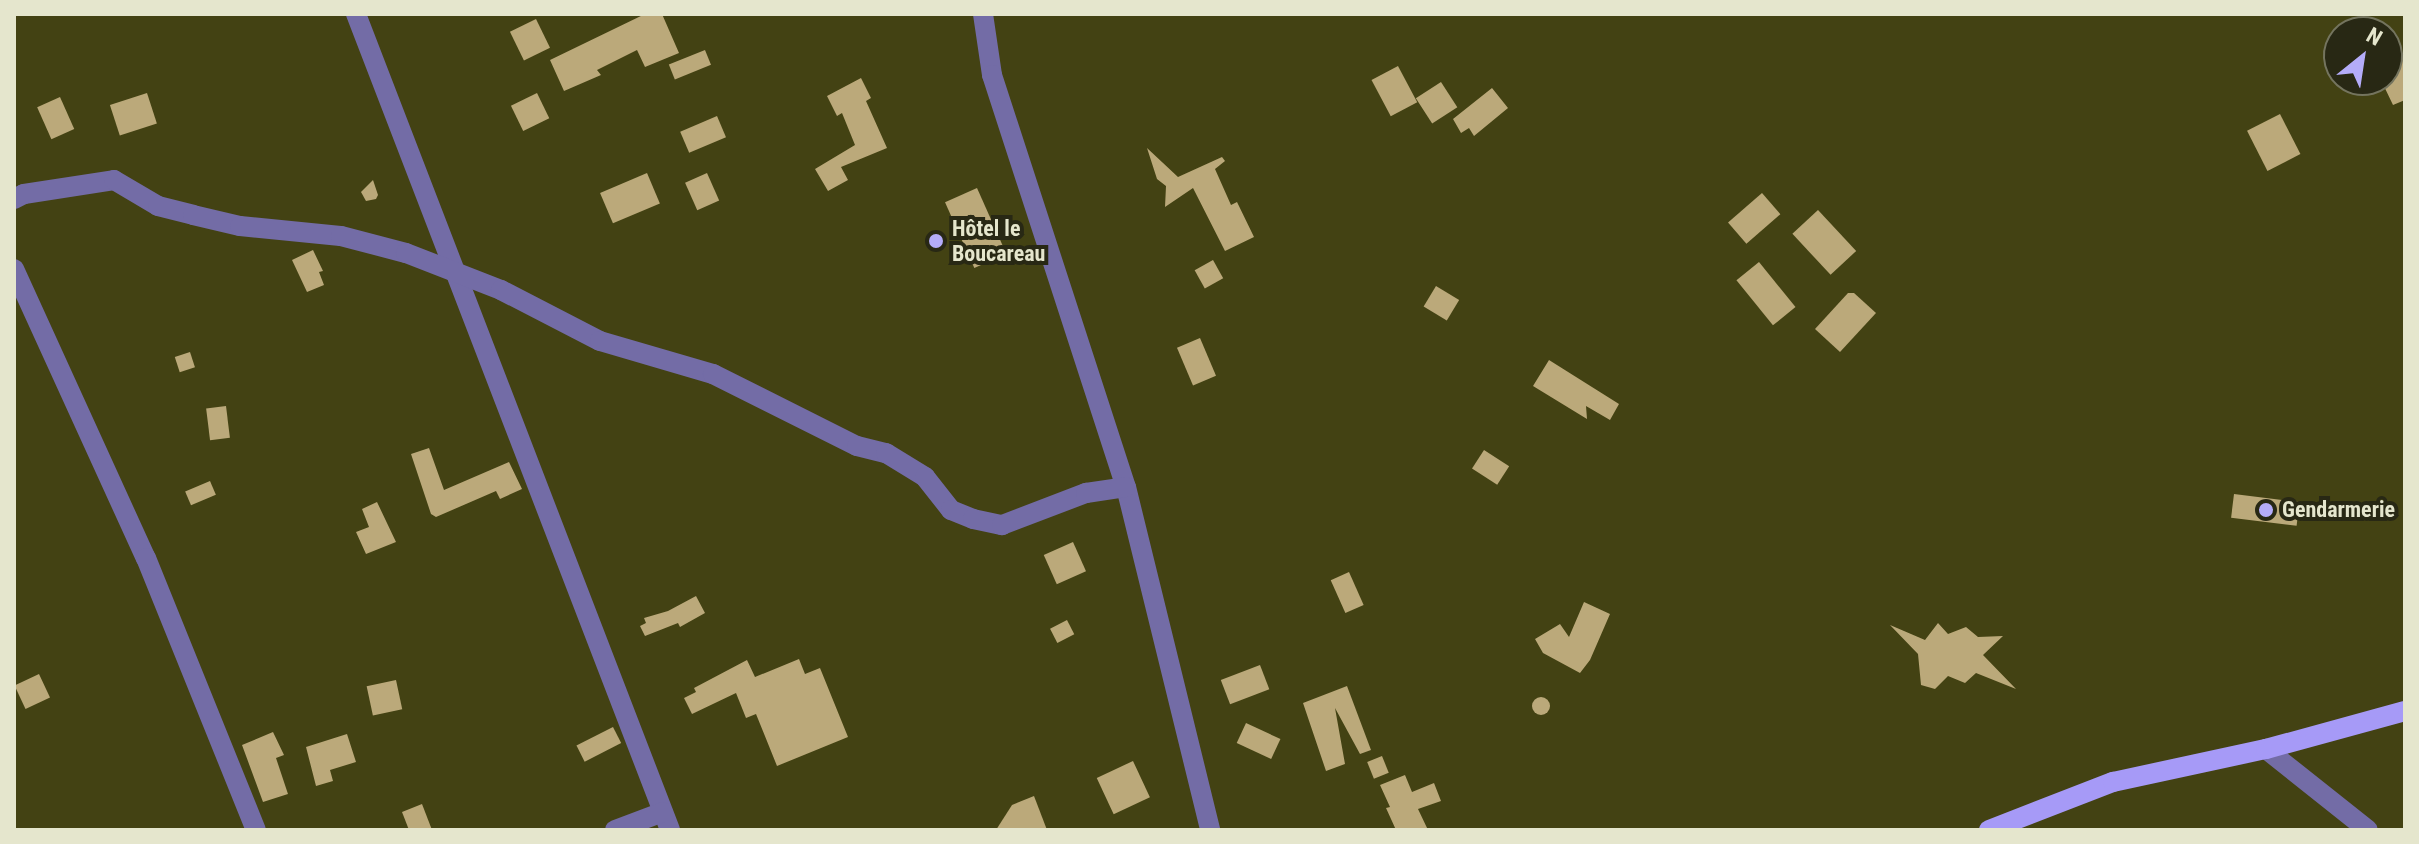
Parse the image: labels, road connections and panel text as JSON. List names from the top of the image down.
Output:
{
  "places": ["Hôtel le Boucareau", "Gendarmerie"],
  "north": "top right"
}
